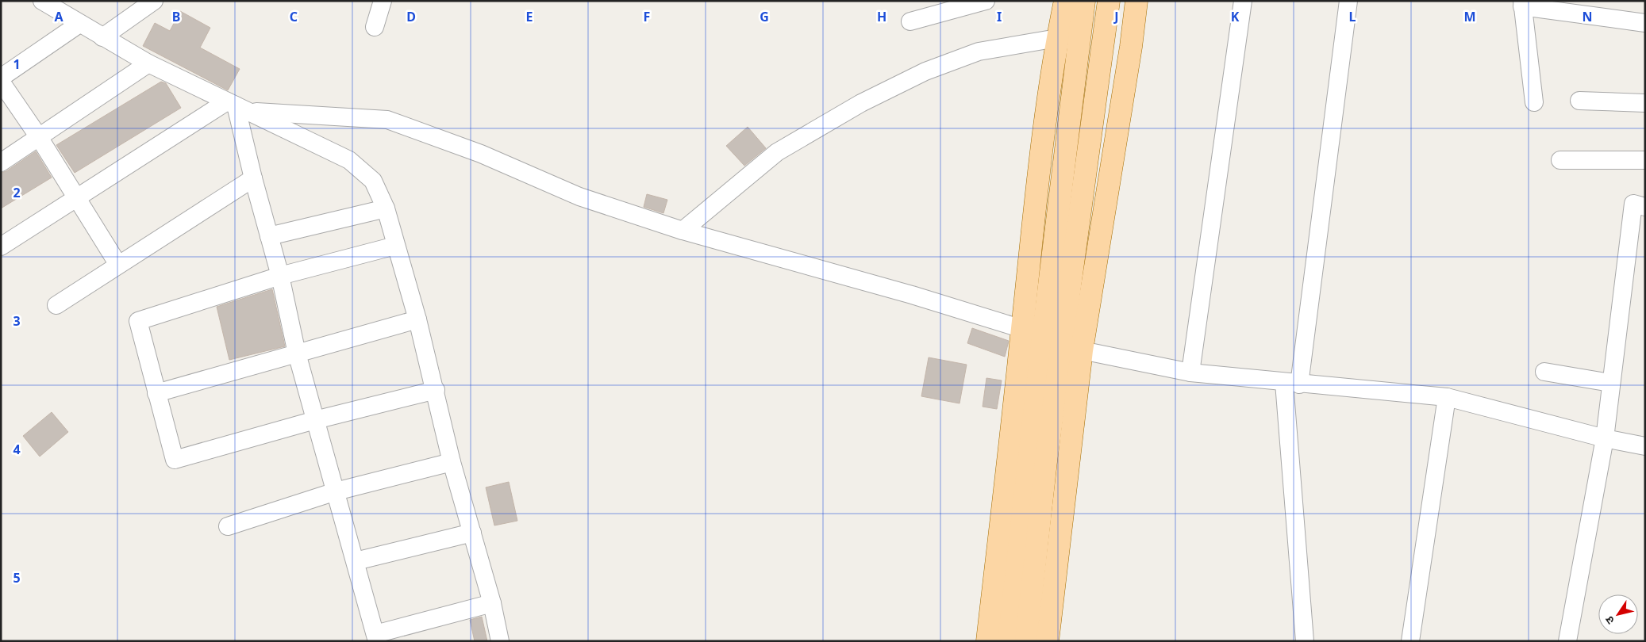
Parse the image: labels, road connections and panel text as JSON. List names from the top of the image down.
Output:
{
  "north": "bottom left",
  "grid": {
    "columns": [
      "A",
      "B",
      "C",
      "D",
      "E",
      "F",
      "G",
      "H",
      "I",
      "J",
      "K",
      "L",
      "M",
      "N"
    ],
    "rows": [
      "1",
      "2",
      "3",
      "4",
      "5"
    ]
  }
}
